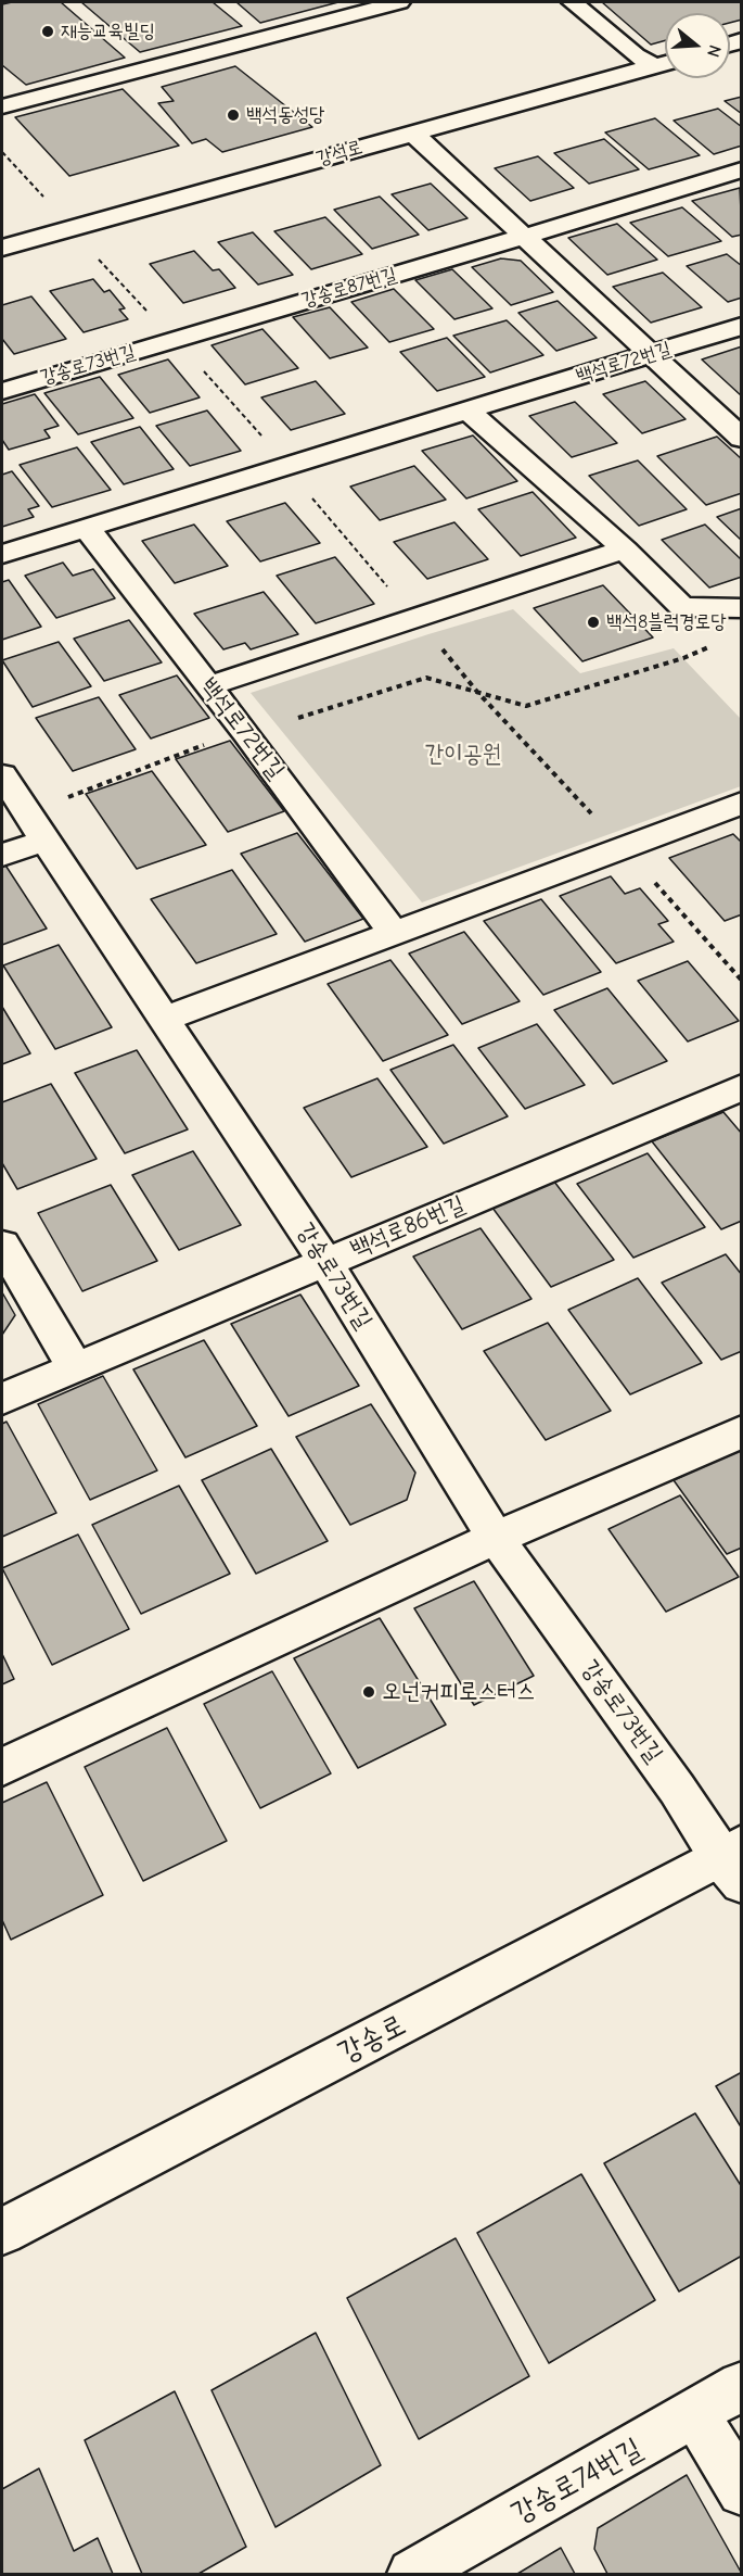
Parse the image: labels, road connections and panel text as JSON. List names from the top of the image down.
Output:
{
  "streets": {
    "street": [
      "강석로",
      "강송로87번길",
      "백석로72번길",
      "강송로73번길",
      "백석로86번길",
      "강송로",
      "강송로74번길"
    ]
  },
  "crossings": [
    ["강송로87번길", "강송로73번길"],
    ["강송로73번길", "백석로86번길"],
    ["강송로73번길", "강송로"]
  ],
  "parks": ["간이공원"],
  "places": [
    "재능교육빌딩",
    "백석동성당",
    "백석8블럭경로당",
    "오넌커피로스터스"
  ],
  "north": "right"
}
